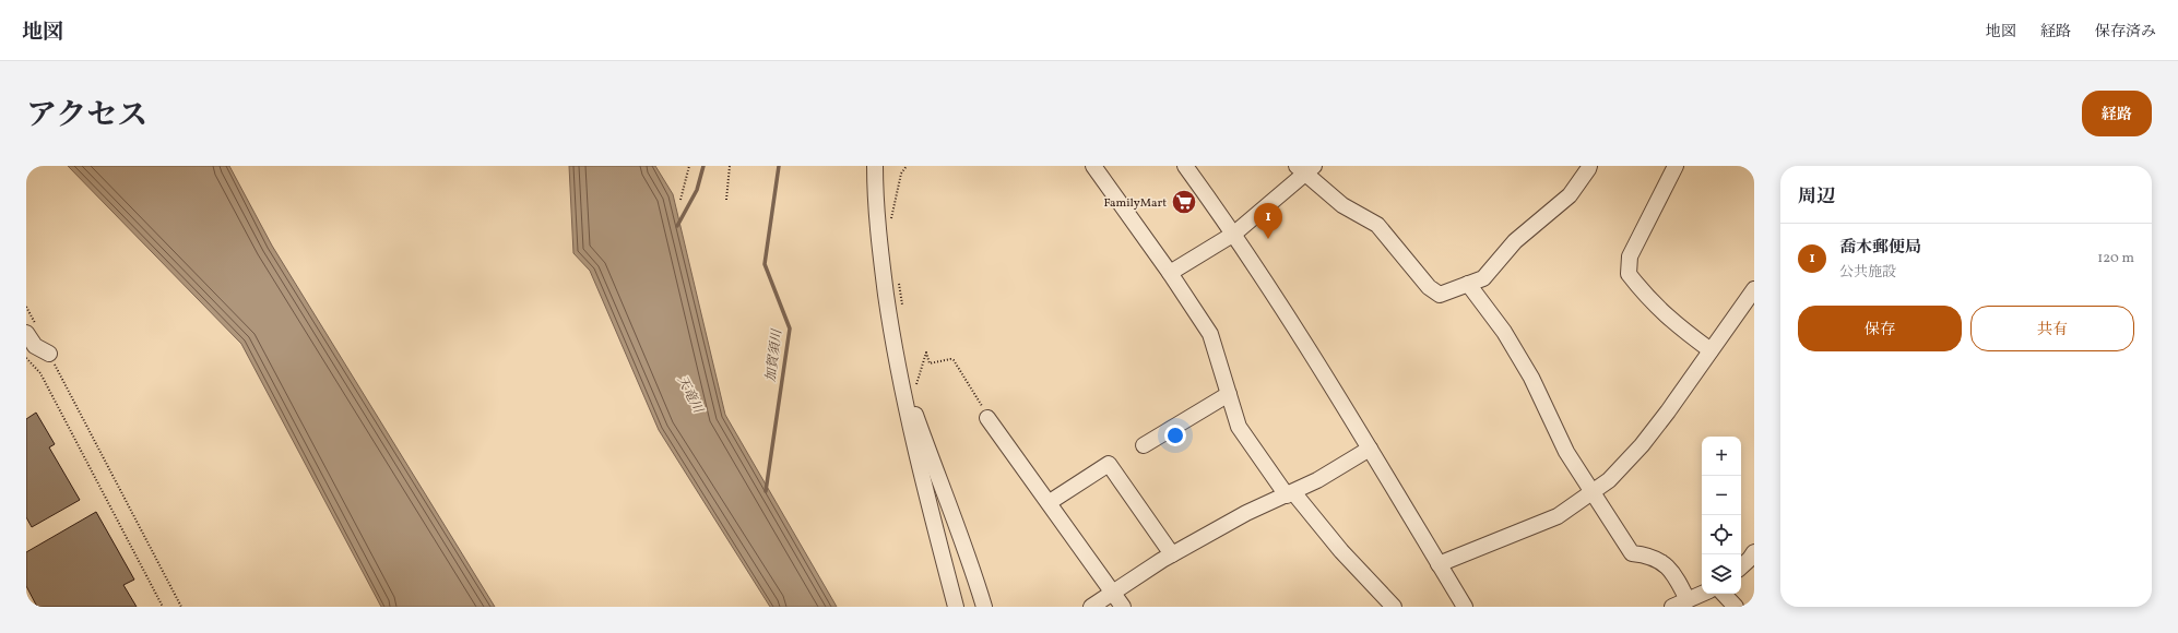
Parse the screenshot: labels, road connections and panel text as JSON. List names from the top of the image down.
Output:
{
  "water": ["加賀須川", "天竜川"],
  "places": {
    "supermarket": ["FamilyMart"]
  },
  "page": {
    "header": "地図",
    "nav": ["地図", "経路", "保存済み"],
    "title": "アクセス",
    "buttons": [
      "経路",
      ["保存", "共有"]
    ],
    "heading": "周辺",
    "pins": "1",
    "list": [
      {
        "mark": "1",
        "name": "喬木郵便局",
        "note": "公共施設",
        "value": "120 m"
      }
    ],
    "map_buttons": ["+", "−"]
  }
}
